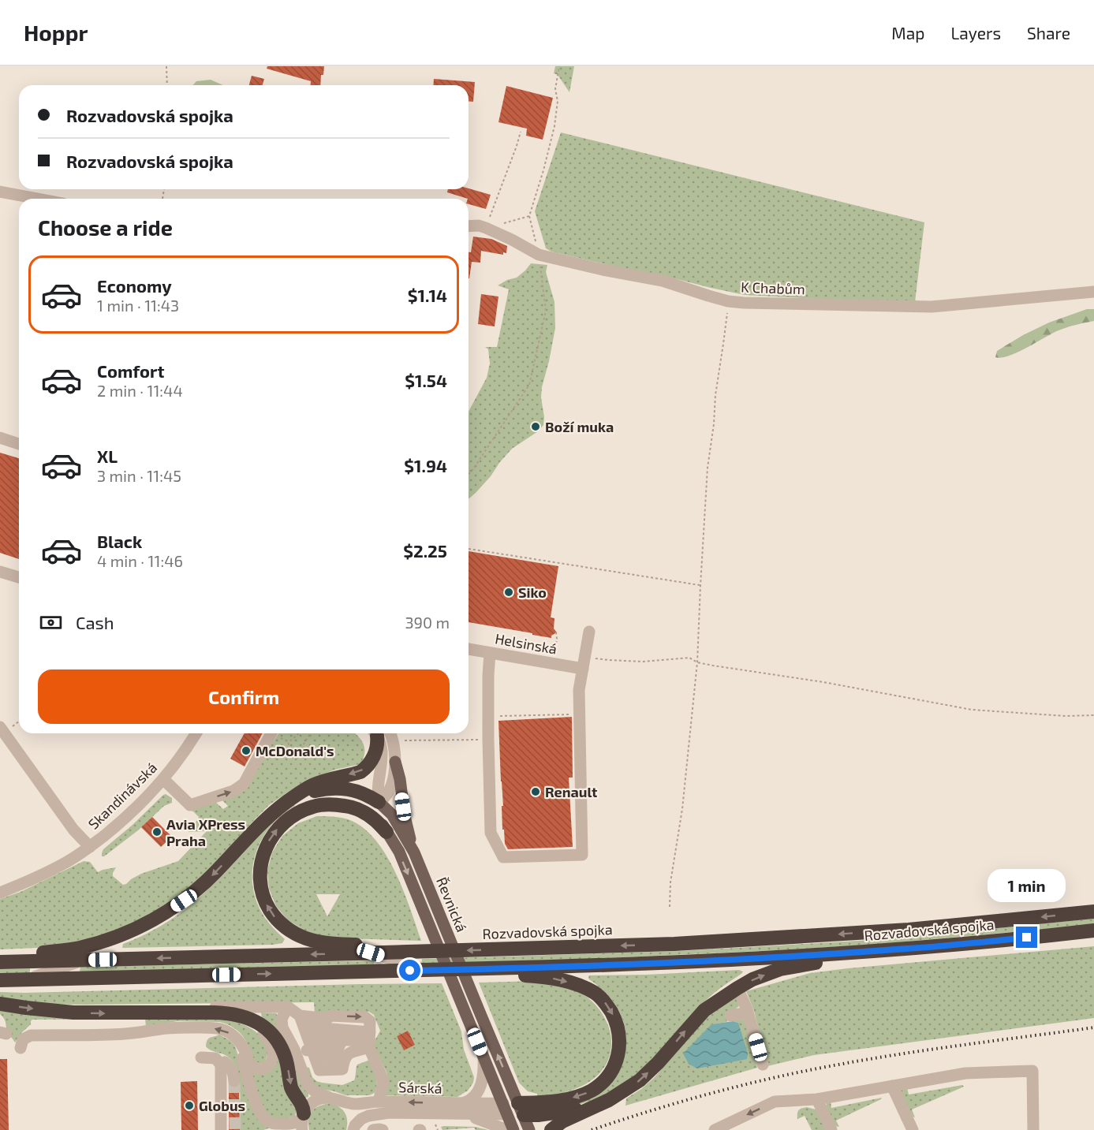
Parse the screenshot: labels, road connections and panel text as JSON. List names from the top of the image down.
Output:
{
  "streets": {
    "highway": ["Rozvadovská spojka"],
    "main road": ["Řevnická"],
    "street": [
      "K Chabům",
      "Helsinská",
      "Skandinávská",
      "Sárská"
    ]
  },
  "crossings": [
    ["Řevnická", "Sárská"]
  ],
  "places": [
    "Boží muka",
    "Siko",
    "McDonald's",
    "Renault",
    "Avia XPress Praha",
    "Globus"
  ],
  "page": {
    "header": "Hoppr",
    "nav": ["Map", "Layers", "Share"],
    "banner": ["Rozvadovská spojka", "Rozvadovská spojka"],
    "heading": "Choose a ride",
    "list": [
      {
        "name": "Economy",
        "note": "1 min · 11:43",
        "value": "$1.14"
      },
      {
        "name": "Comfort",
        "note": "2 min · 11:44",
        "value": "$1.54"
      },
      {
        "name": "XL",
        "note": "3 min · 11:45",
        "value": "$1.94"
      },
      {
        "name": "Black",
        "note": "4 min · 11:46",
        "value": "$2.25"
      }
    ],
    "pay": ["Cash", "390 m"],
    "buttons": "Confirm",
    "bubble": "1 min"
  }
}
